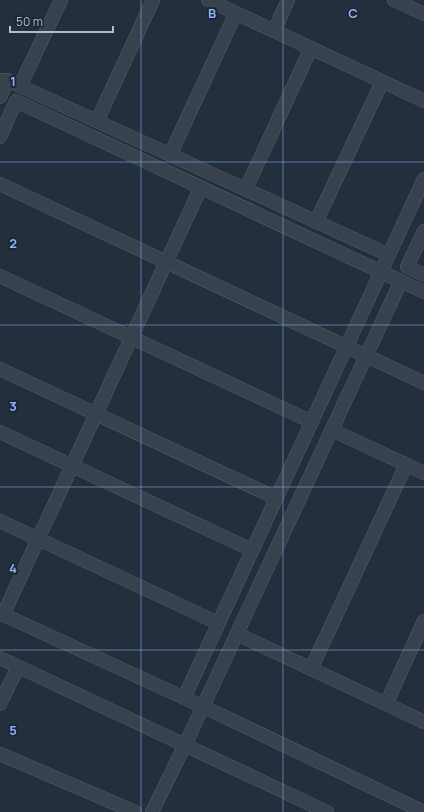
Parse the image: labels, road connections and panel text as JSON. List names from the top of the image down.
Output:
{
  "scale_bar": "50 m",
  "grid": {
    "columns": ["B", "C"],
    "rows": [
      "1",
      "2",
      "3",
      "4",
      "5"
    ]
  }
}
